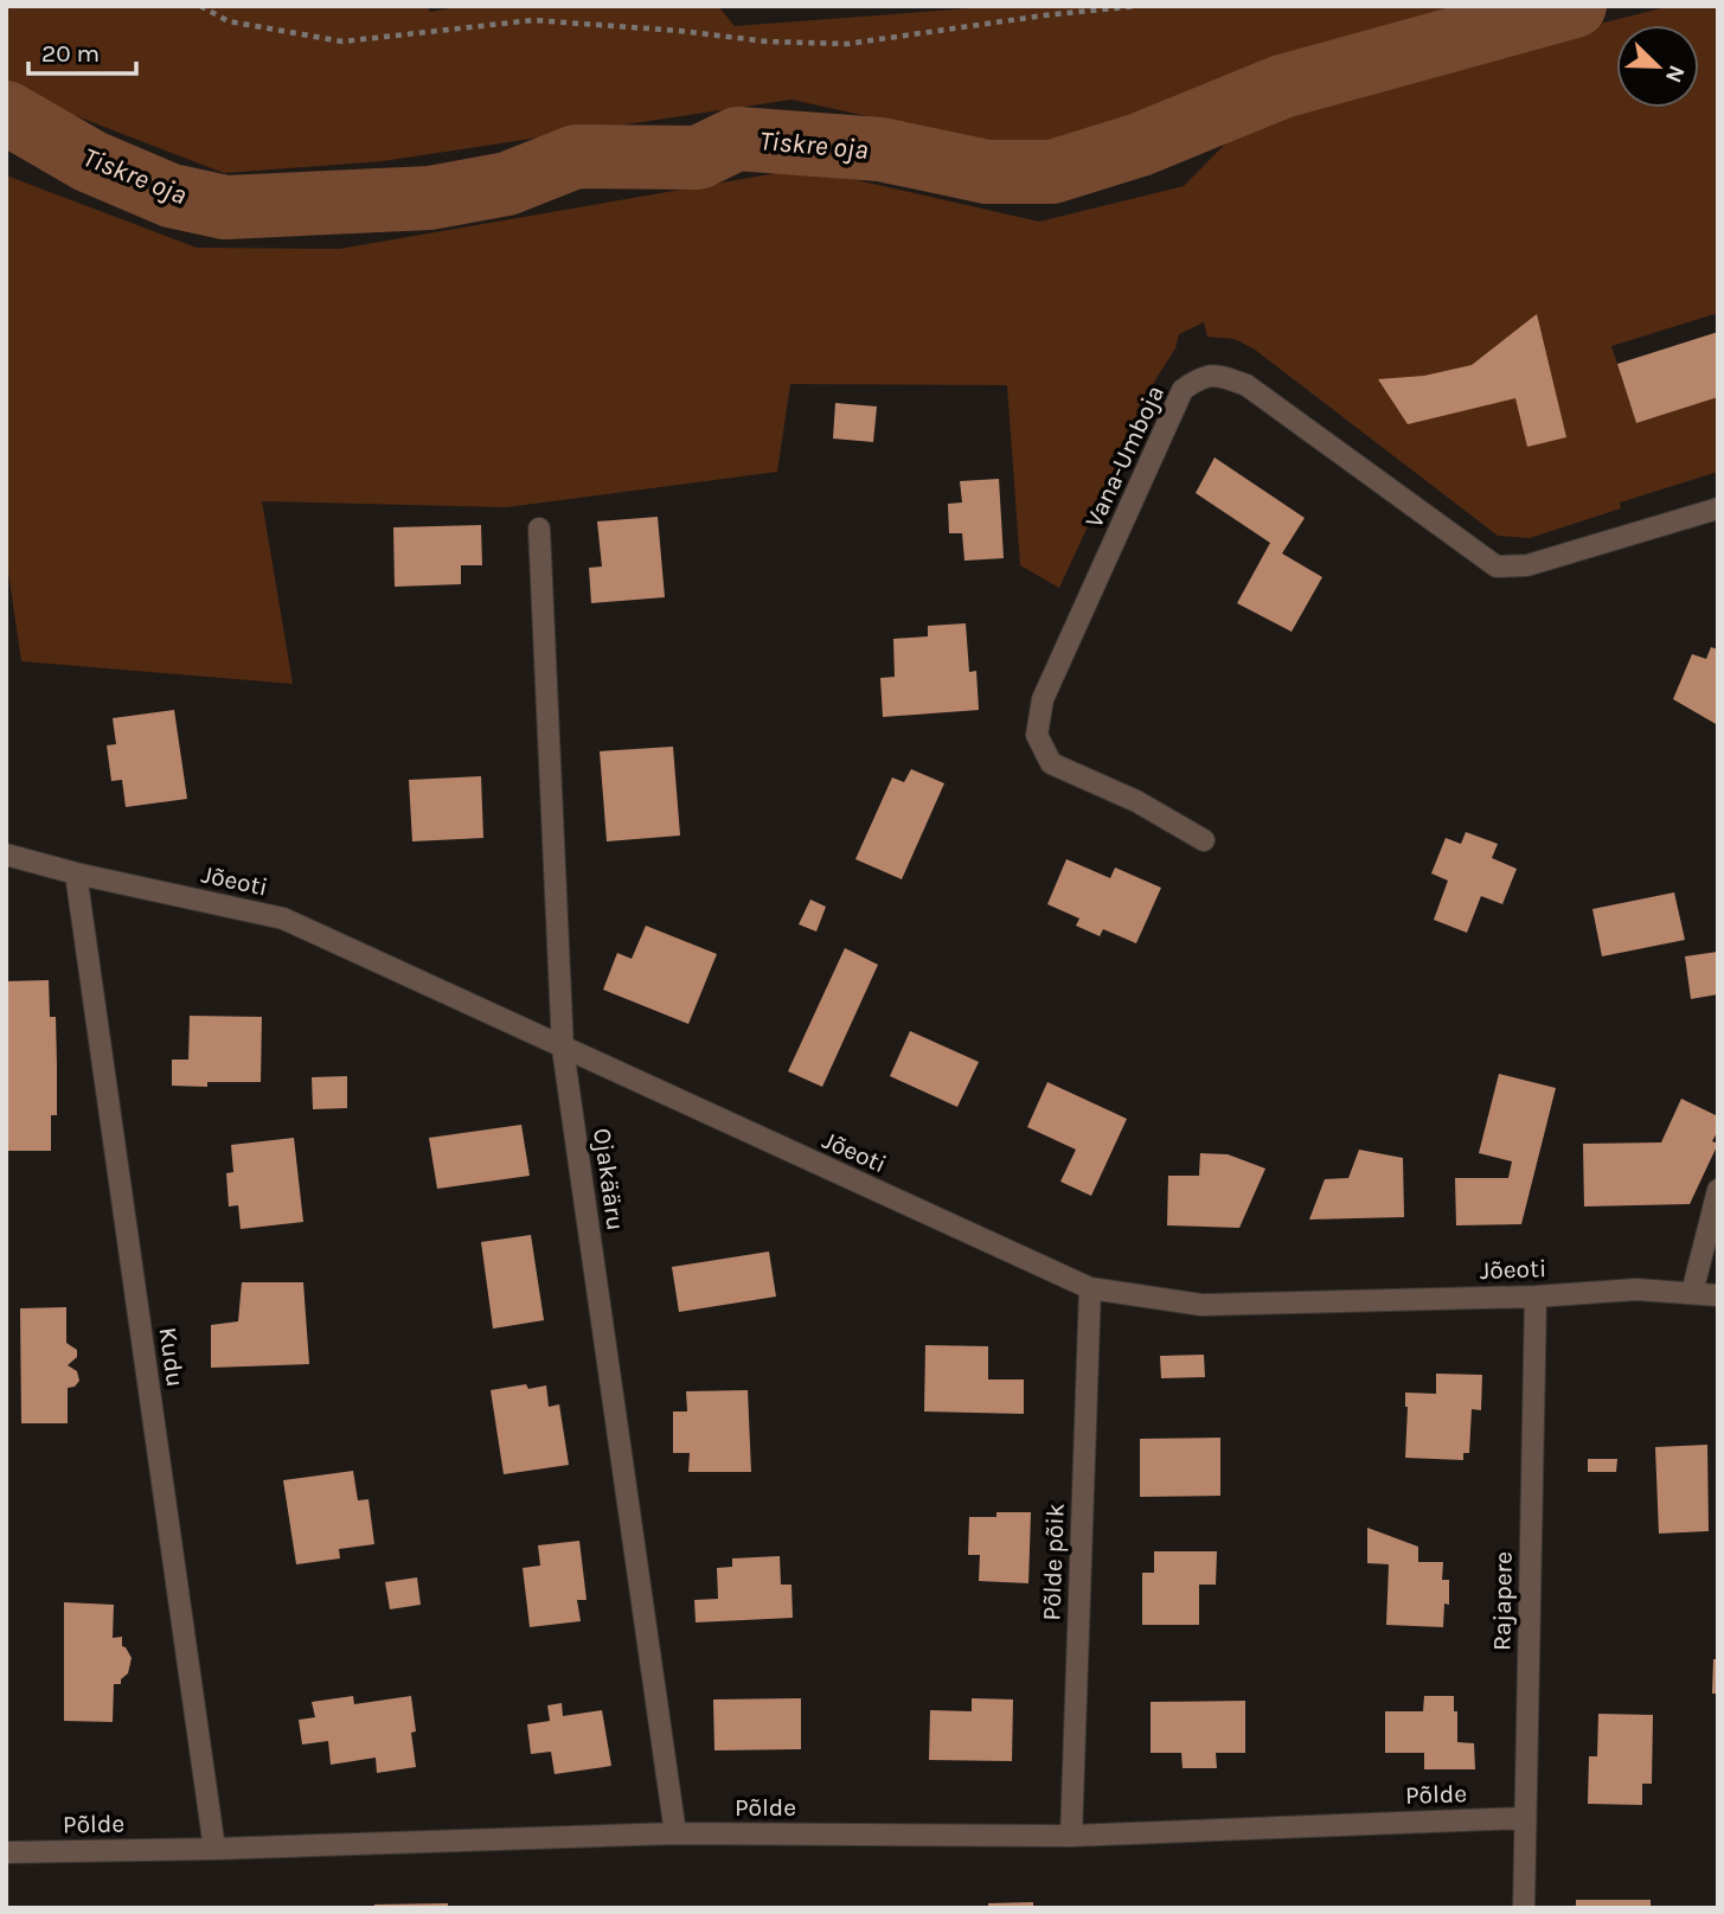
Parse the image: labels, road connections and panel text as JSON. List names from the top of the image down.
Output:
{
  "streets": {
    "street": [
      "Vana-Umboja",
      "Jõeoti",
      "Ojakääru",
      "Kudu",
      "Põlde põik",
      "Rajapere",
      "Põlde"
    ]
  },
  "crossings": [
    ["Jõeoti", "Ojakääru"],
    ["Jõeoti", "Kudu"],
    ["Jõeoti", "Põlde põik"],
    ["Jõeoti", "Rajapere"],
    ["Ojakääru", "Põlde"],
    ["Kudu", "Põlde"],
    ["Põlde põik", "Põlde"],
    ["Rajapere", "Põlde"]
  ],
  "water": ["Tiskre oja"],
  "scale_bar": "20 m",
  "north": "bottom right"
}
